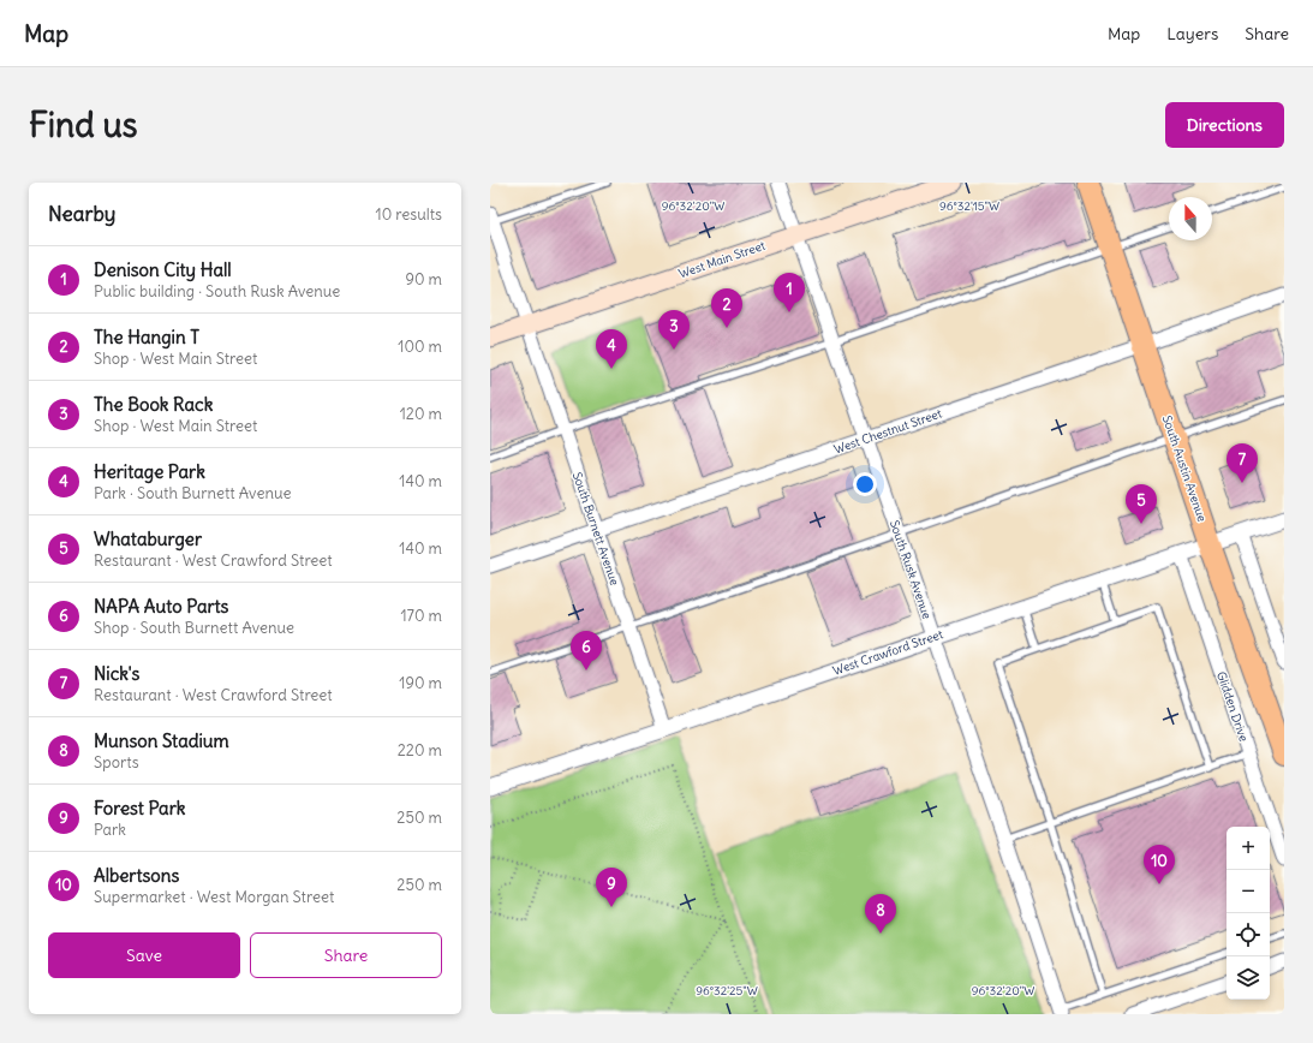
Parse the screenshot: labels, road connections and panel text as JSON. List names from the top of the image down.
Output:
{
  "streets": {
    "highway": ["South Austin Avenue"],
    "main road": ["West Main Street"],
    "street": [
      "West Chestnut Street",
      "South Burnett Avenue",
      "South Rusk Avenue",
      "West Crawford Street",
      "Glidden Drive"
    ]
  },
  "crossings": [
    ["West Main Street", "South Burnett Avenue"],
    ["West Main Street", "South Rusk Avenue"],
    ["West Chestnut Street", "South Austin Avenue"],
    ["West Chestnut Street", "South Burnett Avenue"],
    ["West Chestnut Street", "South Rusk Avenue"],
    ["South Austin Avenue", "West Crawford Street"],
    ["South Burnett Avenue", "West Crawford Street"],
    ["South Rusk Avenue", "West Crawford Street"],
    ["West Crawford Street", "Glidden Drive"]
  ],
  "north": "top",
  "page": {
    "header": "Map",
    "nav": ["Map", "Layers", "Share"],
    "buttons": [
      "Directions",
      ["Save", "Share"]
    ],
    "title": "Find us",
    "heading": ["Nearby", "10 results"],
    "list": [
      {
        "mark": "1",
        "name": "Denison City Hall",
        "note": "Public building · South Rusk Avenue",
        "value": "90 m"
      },
      {
        "mark": "2",
        "name": "The Hangin T",
        "note": "Shop · West Main Street",
        "value": "100 m"
      },
      {
        "mark": "3",
        "name": "The Book Rack",
        "note": "Shop · West Main Street",
        "value": "120 m"
      },
      {
        "mark": "4",
        "name": "Heritage Park",
        "note": "Park · South Burnett Avenue",
        "value": "140 m"
      },
      {
        "mark": "5",
        "name": "Whataburger",
        "note": "Restaurant · West Crawford Street",
        "value": "140 m"
      },
      {
        "mark": "6",
        "name": "NAPA Auto Parts",
        "note": "Shop · South Burnett Avenue",
        "value": "170 m"
      },
      {
        "mark": "7",
        "name": "Nick's",
        "note": "Restaurant · West Crawford Street",
        "value": "190 m"
      },
      {
        "mark": "8",
        "name": "Munson Stadium",
        "note": "Sports",
        "value": "220 m"
      },
      {
        "mark": "9",
        "name": "Forest Park",
        "note": "Park",
        "value": "250 m"
      },
      {
        "mark": "10",
        "name": "Albertsons",
        "note": "Supermarket · West Morgan Street",
        "value": "250 m"
      }
    ],
    "pins": [
      "1",
      "2",
      "3",
      "4",
      "7",
      "5",
      "6",
      "10",
      "9",
      "8"
    ],
    "map_buttons": ["+", "−"]
  },
  "coordinates": ["96°32'20\"W", "96°32'15\"W", "96°32'25\"W"]
}
